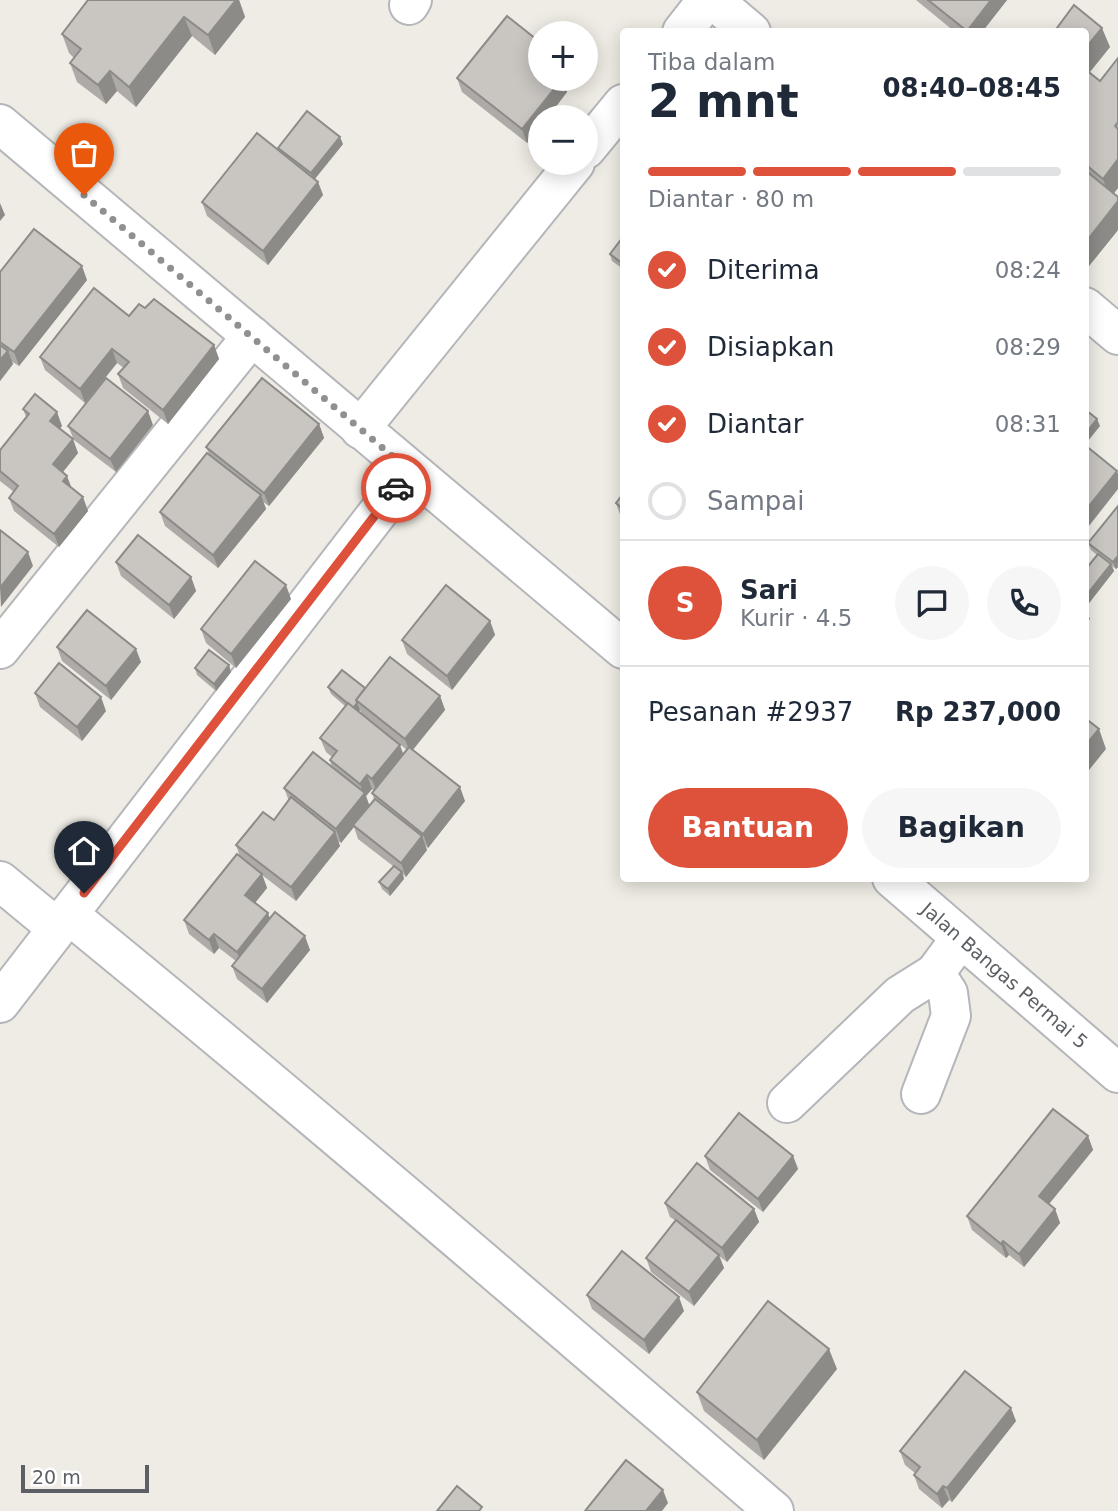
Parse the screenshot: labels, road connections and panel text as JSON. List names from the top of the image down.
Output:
{
  "streets": {
    "street": ["Jalan Bangas Permai 5"]
  },
  "scale_bar": "20 m",
  "page": {
    "map_buttons": ["+", "−"],
    "heading": ["2 mnt", "Tiba dalam", "08:40–08:45"],
    "panel": [
      "Sari",
      "Kurir · 4.5",
      "Pesanan #2937",
      "Rp 237,000"
    ],
    "bar": "Diantar · 80 m",
    "list": [
      ["Diterima", "08:24"],
      ["Disiapkan", "08:29"],
      ["Diantar", "08:31"],
      "Sampai"
    ],
    "round": "S",
    "buttons": ["Bantuan", "Bagikan"],
    "scale": "20 m"
  }
}
